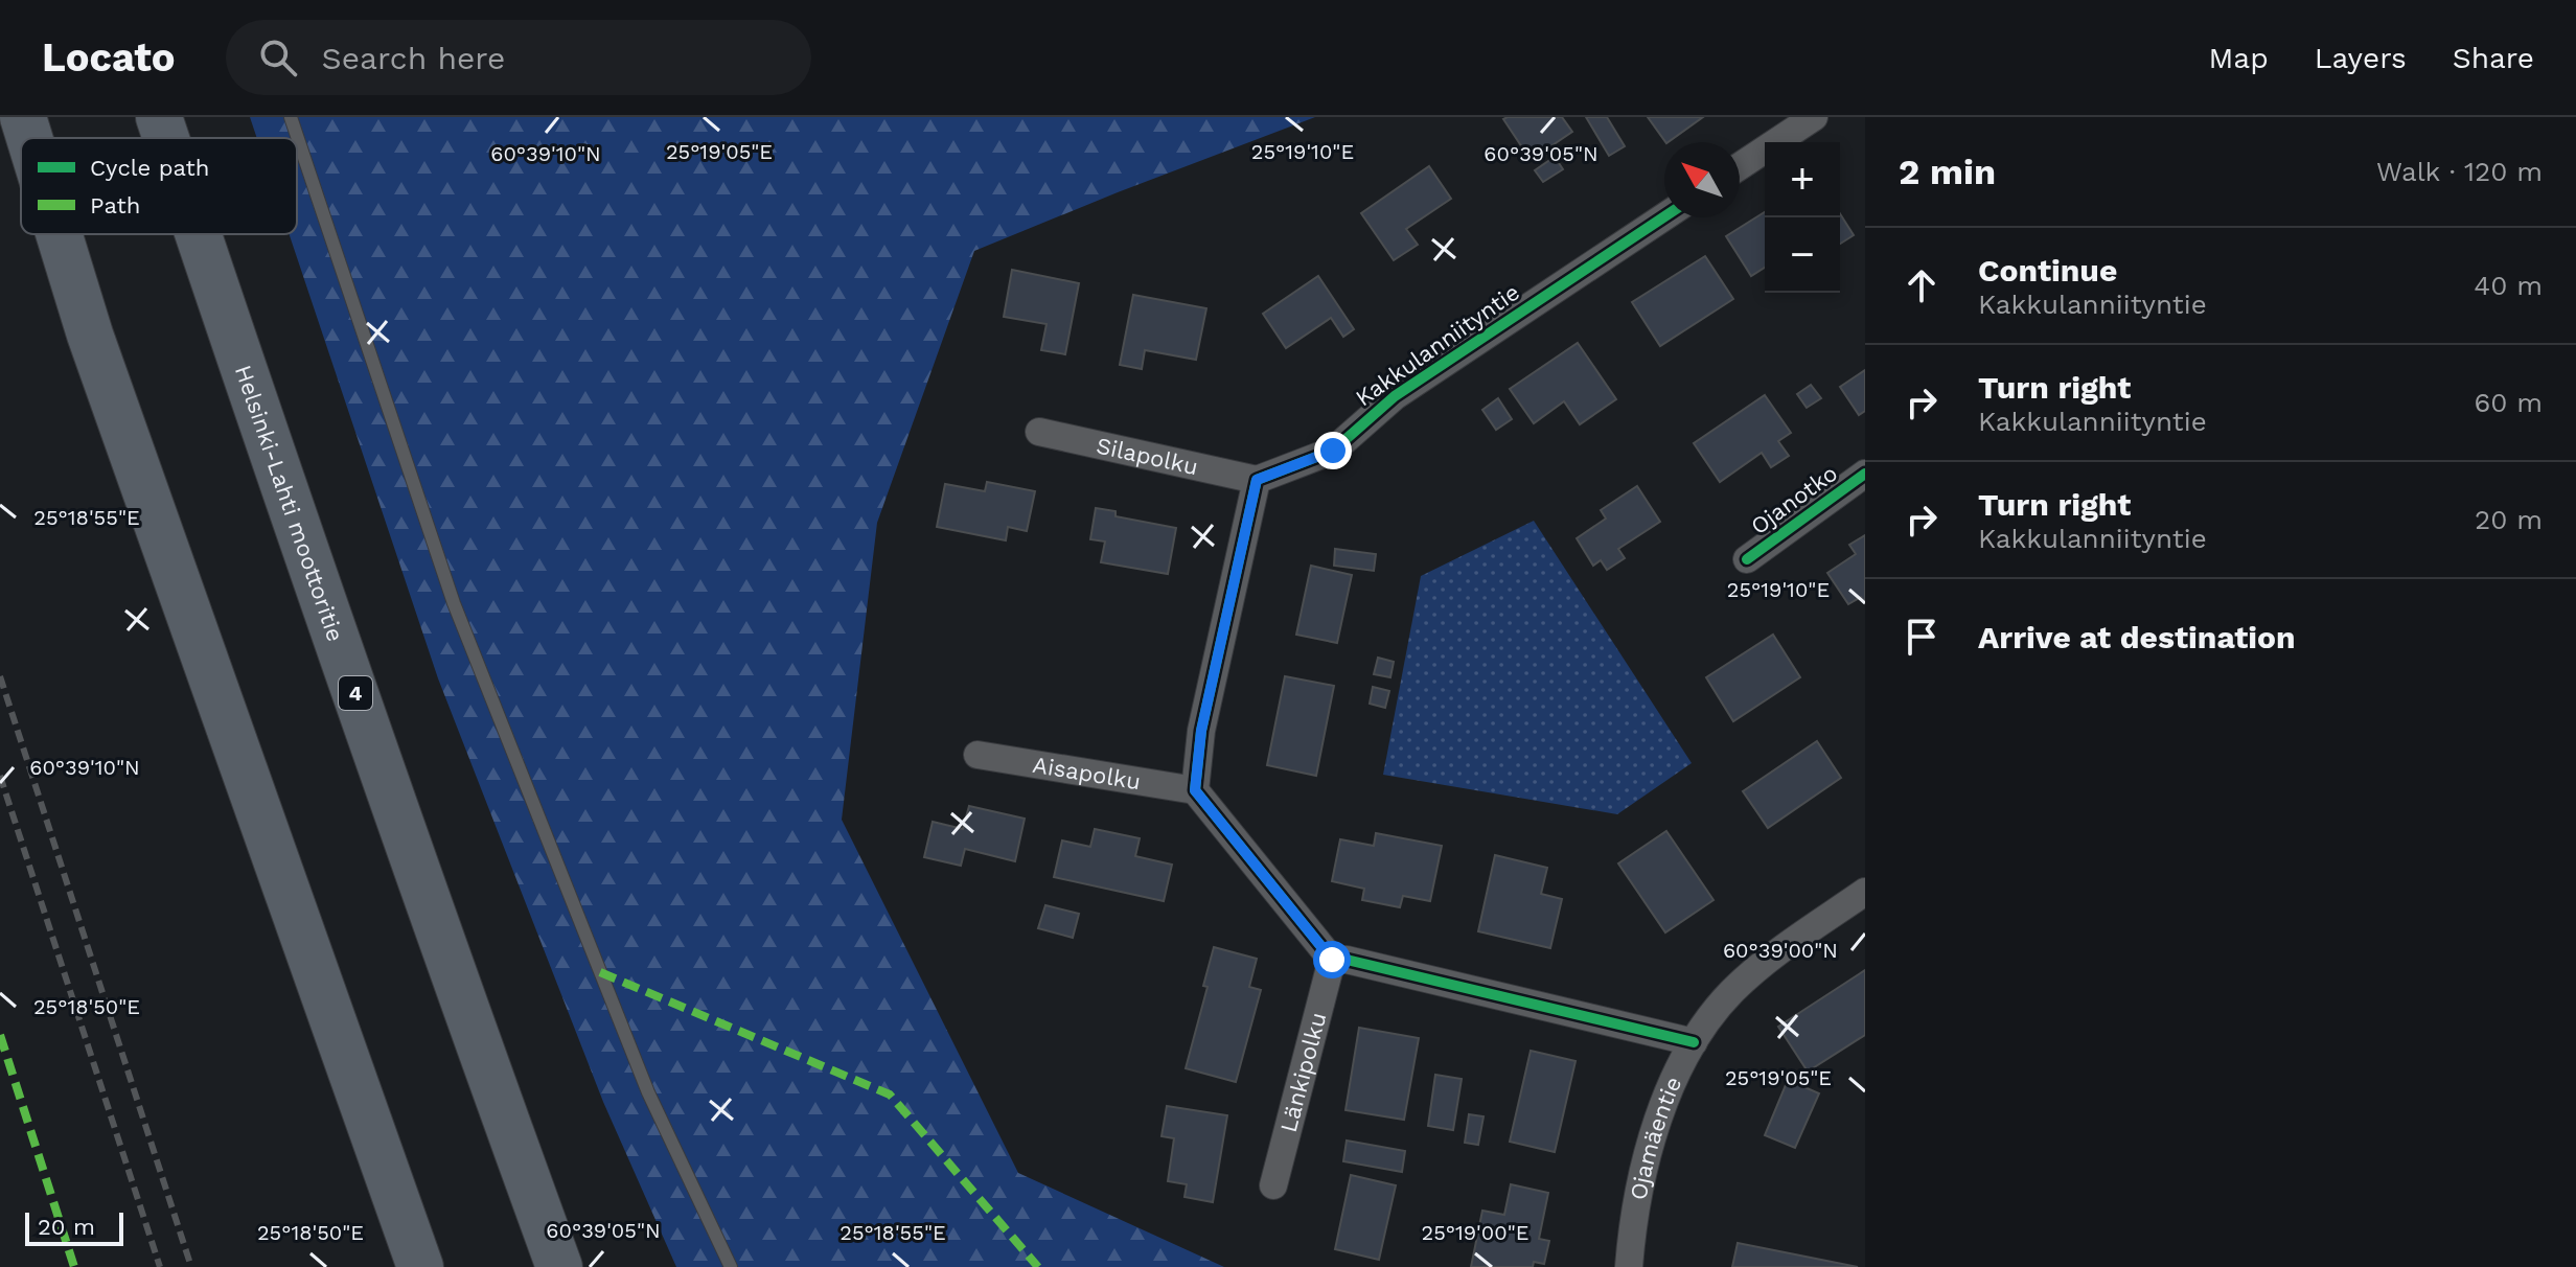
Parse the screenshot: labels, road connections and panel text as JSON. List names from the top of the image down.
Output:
{
  "streets": {
    "highway": ["Helsinki-Lahti moottoritie", "4"],
    "street": [
      "Kakkulanniityntie",
      "Silapolku",
      "Ojanotko",
      "Aisapolku",
      "Länkipolku",
      "Ojamäentie"
    ]
  },
  "crossings": [
    ["Kakkulanniityntie", "Silapolku"]
  ],
  "legend": ["Cycle path", "Path"],
  "scale_bar": "20 m",
  "north": "top left",
  "page": {
    "header": "Locato",
    "search": "Search here",
    "nav": ["Map", "Layers", "Share"],
    "heading": ["2 min", "Walk · 120 m"],
    "map_buttons": ["+", "−"],
    "list": [
      ["Continue", "Kakkulanniityntie", "40 m"],
      ["Turn right", "Kakkulanniityntie", "60 m"],
      ["Turn right", "Kakkulanniityntie", "20 m"],
      "Arrive at destination"
    ],
    "scale": "20 m"
  },
  "coordinates": [
    "25°19'05\"E",
    "25°19'10\"E",
    "60°39'10\"N",
    "60°39'05\"N",
    "25°18'55\"E",
    "60°39'00\"N",
    "25°18'50\"E",
    "25°19'00\"E"
  ]
}
